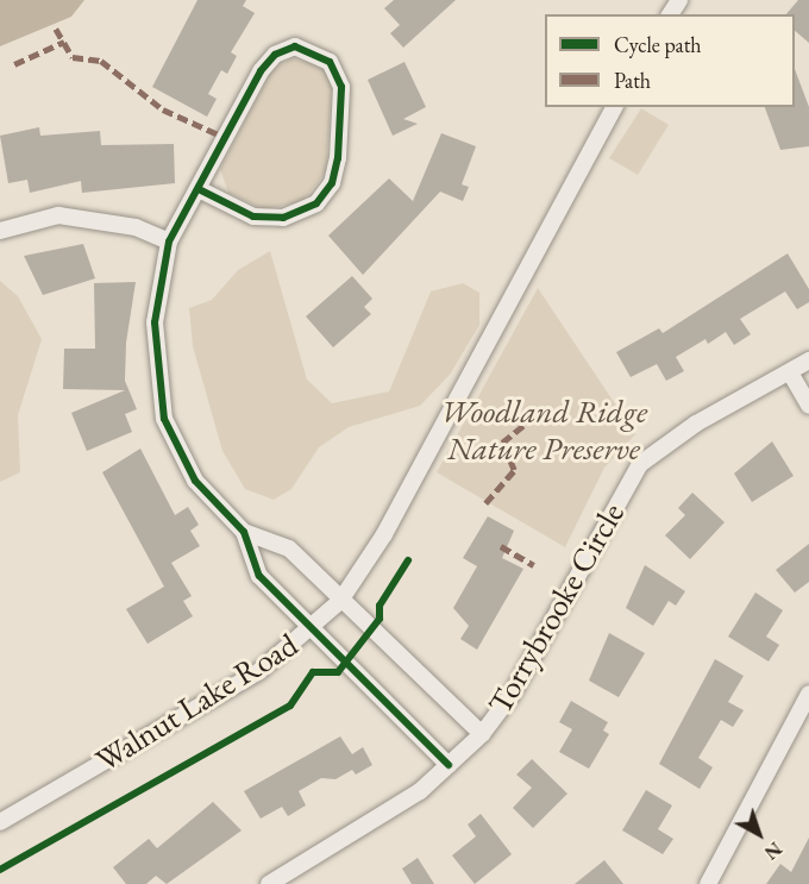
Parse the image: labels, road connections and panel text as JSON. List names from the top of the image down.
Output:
{
  "streets": {
    "street": ["Torrybrooke Circle", "Walnut Lake Road"]
  },
  "parks": ["Woodland Ridge Nature Preserve"],
  "legend": ["Cycle path", "Path"],
  "north": "bottom right"
}
